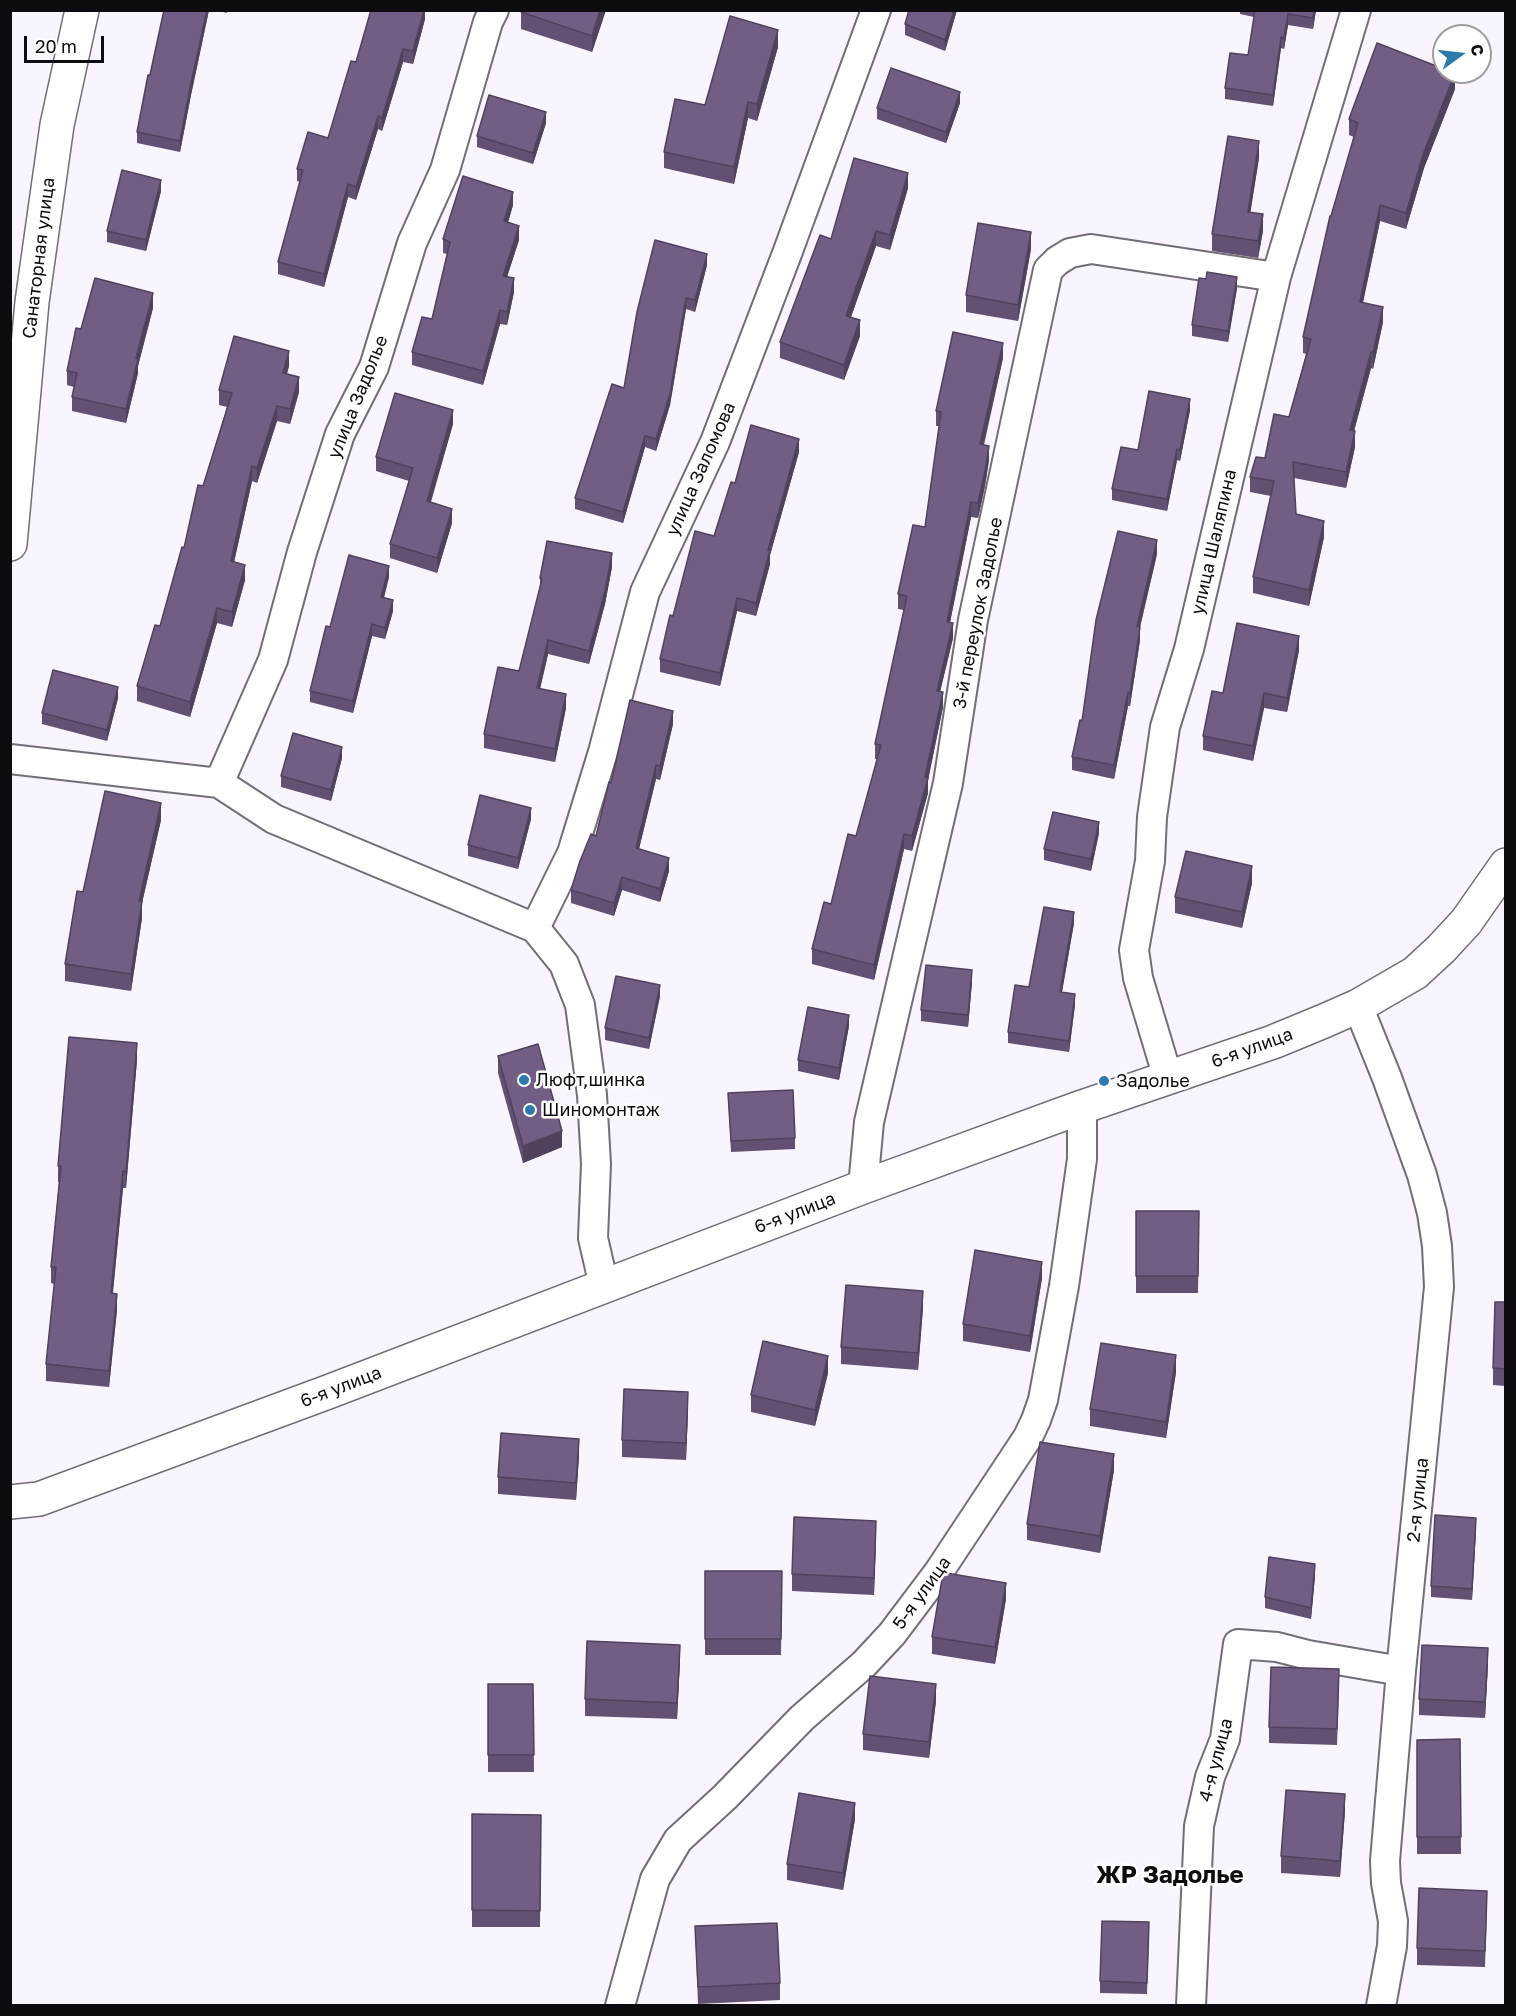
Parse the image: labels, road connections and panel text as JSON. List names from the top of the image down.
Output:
{
  "streets": {
    "street": [
      "Санаторная улица",
      "улица Задолье",
      "улица Заломова",
      "улица Шаляпина",
      "3-й переулок Задолье",
      "6-я улица",
      "2-я улица",
      "5-я улица",
      "4-я улица"
    ]
  },
  "crossings": [
    ["улица Шаляпина", "3-й переулок Задолье"],
    ["улица Шаляпина", "6-я улица"],
    ["3-й переулок Задолье", "6-я улица"],
    ["6-я улица", "2-я улица"],
    ["6-я улица", "5-я улица"],
    ["2-я улица", "4-я улица"]
  ],
  "districts": ["ЖР Задолье"],
  "places": ["Люфт,шинка", "Задолье", "Шиномонтаж"],
  "scale_bar": "20 m",
  "north": "right"
}
